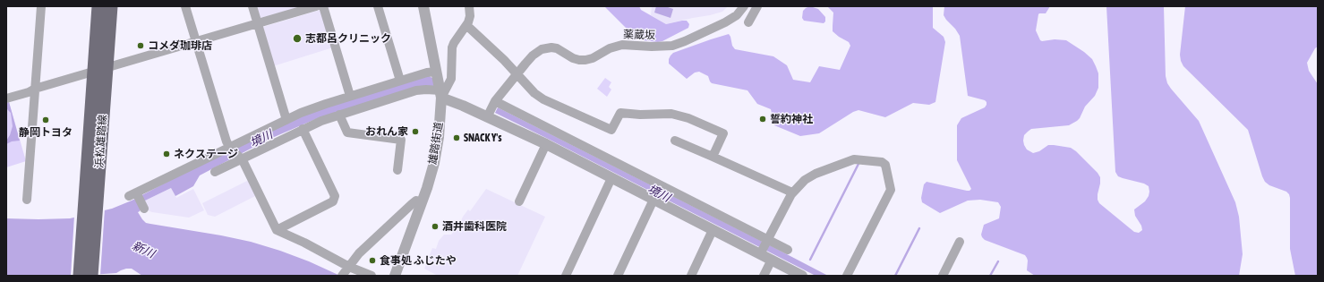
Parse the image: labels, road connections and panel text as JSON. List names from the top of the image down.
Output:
{
  "streets": {
    "main road": ["浜松雄踏線"],
    "street": ["薬蔵坂", "雄踏街道"]
  },
  "water": ["境川", "新川"],
  "places": [
    "志都呂クリニック",
    "コメダ珈琲店",
    "誓約神社",
    "静岡トヨタ",
    "おれん家",
    "SNACK Y's",
    "ネクステージ",
    "酒井歯科医院",
    "食事処 ふじたや"
  ]
}
